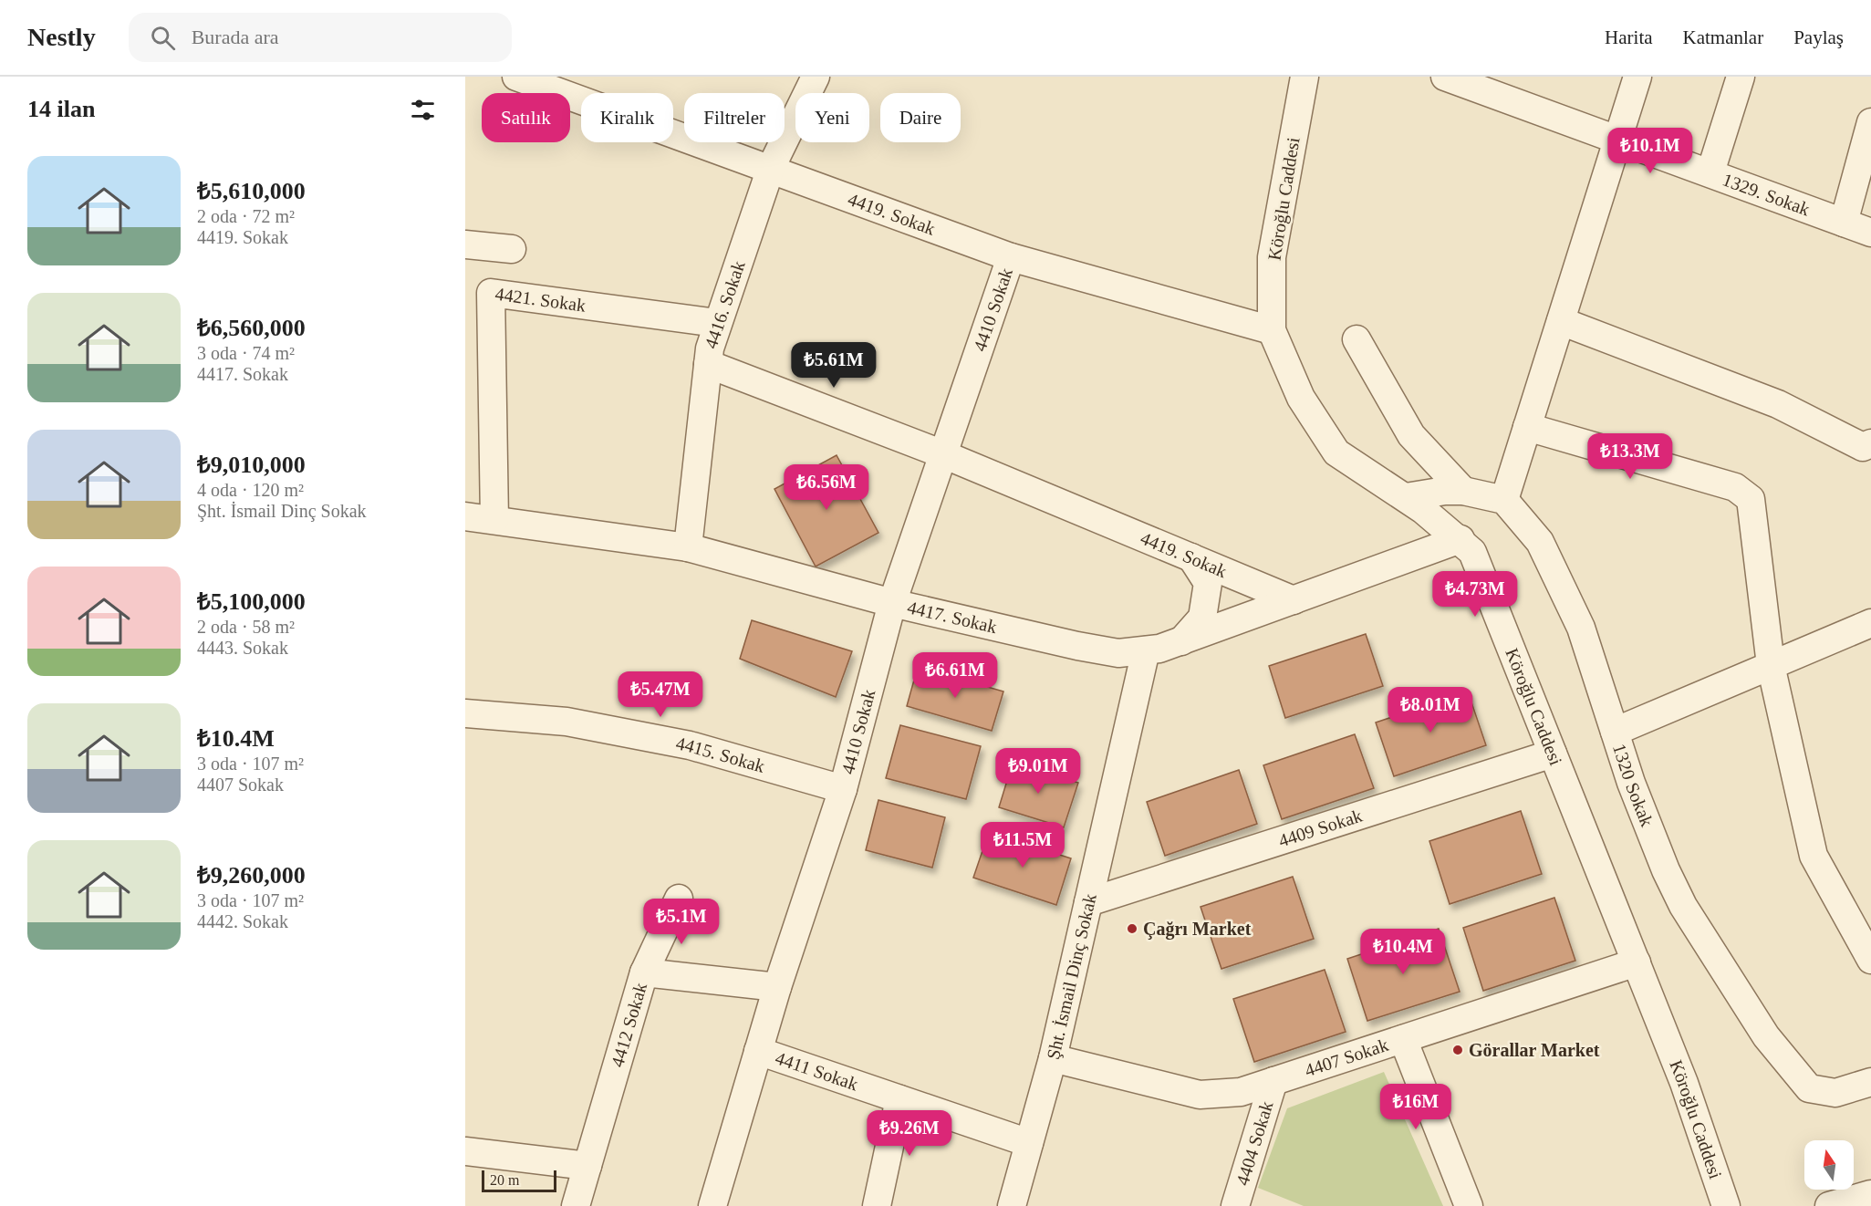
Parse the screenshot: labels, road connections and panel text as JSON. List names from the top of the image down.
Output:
{
  "streets": {
    "street": [
      "1329. Sokak",
      "Köroğlu Caddesi",
      "4419. Sokak",
      "4421. Sokak",
      "4416. Sokak",
      "4410 Sokak",
      "4417. Sokak",
      "4415. Sokak",
      "1320 Sokak",
      "4409 Sokak",
      "Şht. İsmail Dinç Sokak",
      "4412 Sokak",
      "4407 Sokak",
      "4411 Sokak",
      "4404 Sokak"
    ]
  },
  "crossings": [
    ["Köroğlu Caddesi", "4419. Sokak"],
    ["Köroğlu Caddesi", "4417. Sokak"],
    ["Köroğlu Caddesi", "4409 Sokak"],
    ["Köroğlu Caddesi", "4407 Sokak"],
    ["4419. Sokak", "4416. Sokak"],
    ["4419. Sokak", "4410 Sokak"],
    ["4419. Sokak", "4417. Sokak"],
    ["4421. Sokak", "4416. Sokak"],
    ["4421. Sokak", "4417. Sokak"],
    ["4416. Sokak", "4417. Sokak"],
    ["4410 Sokak", "4417. Sokak"],
    ["4410 Sokak", "4415. Sokak"],
    ["4410 Sokak", "4412 Sokak"],
    ["4410 Sokak", "4411 Sokak"],
    ["4417. Sokak", "Şht. İsmail Dinç Sokak"],
    ["4409 Sokak", "Şht. İsmail Dinç Sokak"],
    ["Şht. İsmail Dinç Sokak", "4407 Sokak"],
    ["Şht. İsmail Dinç Sokak", "4411 Sokak"],
    ["4407 Sokak", "4404 Sokak"]
  ],
  "places": ["Çağrı Market", "Görallar Market"],
  "scale_bar": "20 m",
  "north": "top",
  "page": {
    "header": "Nestly",
    "search": "Burada ara",
    "nav": ["Harita", "Katmanlar", "Paylaş"],
    "heading": "14 ilan",
    "chip": [
      "Satılık",
      "Kiralık",
      "Filtreler",
      "Yeni",
      "Daire"
    ],
    "price": [
      "₺10.1M",
      "₺5.61M",
      "₺13.3M",
      "₺6.56M",
      "₺4.73M",
      "₺6.61M",
      "₺5.47M",
      "₺8.01M",
      "₺9.01M",
      "₺11.5M",
      "₺5.1M",
      "₺10.4M",
      "₺16M",
      "₺9.26M"
    ],
    "list": [
      {
        "name": "₺5,610,000",
        "note": "2 oda · 72 m² · 4419. Sokak"
      },
      {
        "name": "₺6,560,000",
        "note": "3 oda · 74 m² · 4417. Sokak"
      },
      {
        "name": "₺9,010,000",
        "note": "4 oda · 120 m² · Şht. İsmail Dinç Sokak"
      },
      {
        "name": "₺5,100,000",
        "note": "2 oda · 58 m² · 4443. Sokak"
      },
      {
        "name": "₺10.4M",
        "note": "3 oda · 107 m² · 4407 Sokak"
      },
      {
        "name": "₺9,260,000",
        "note": "3 oda · 107 m² · 4442. Sokak"
      }
    ],
    "scale": "20 m"
  }
}
